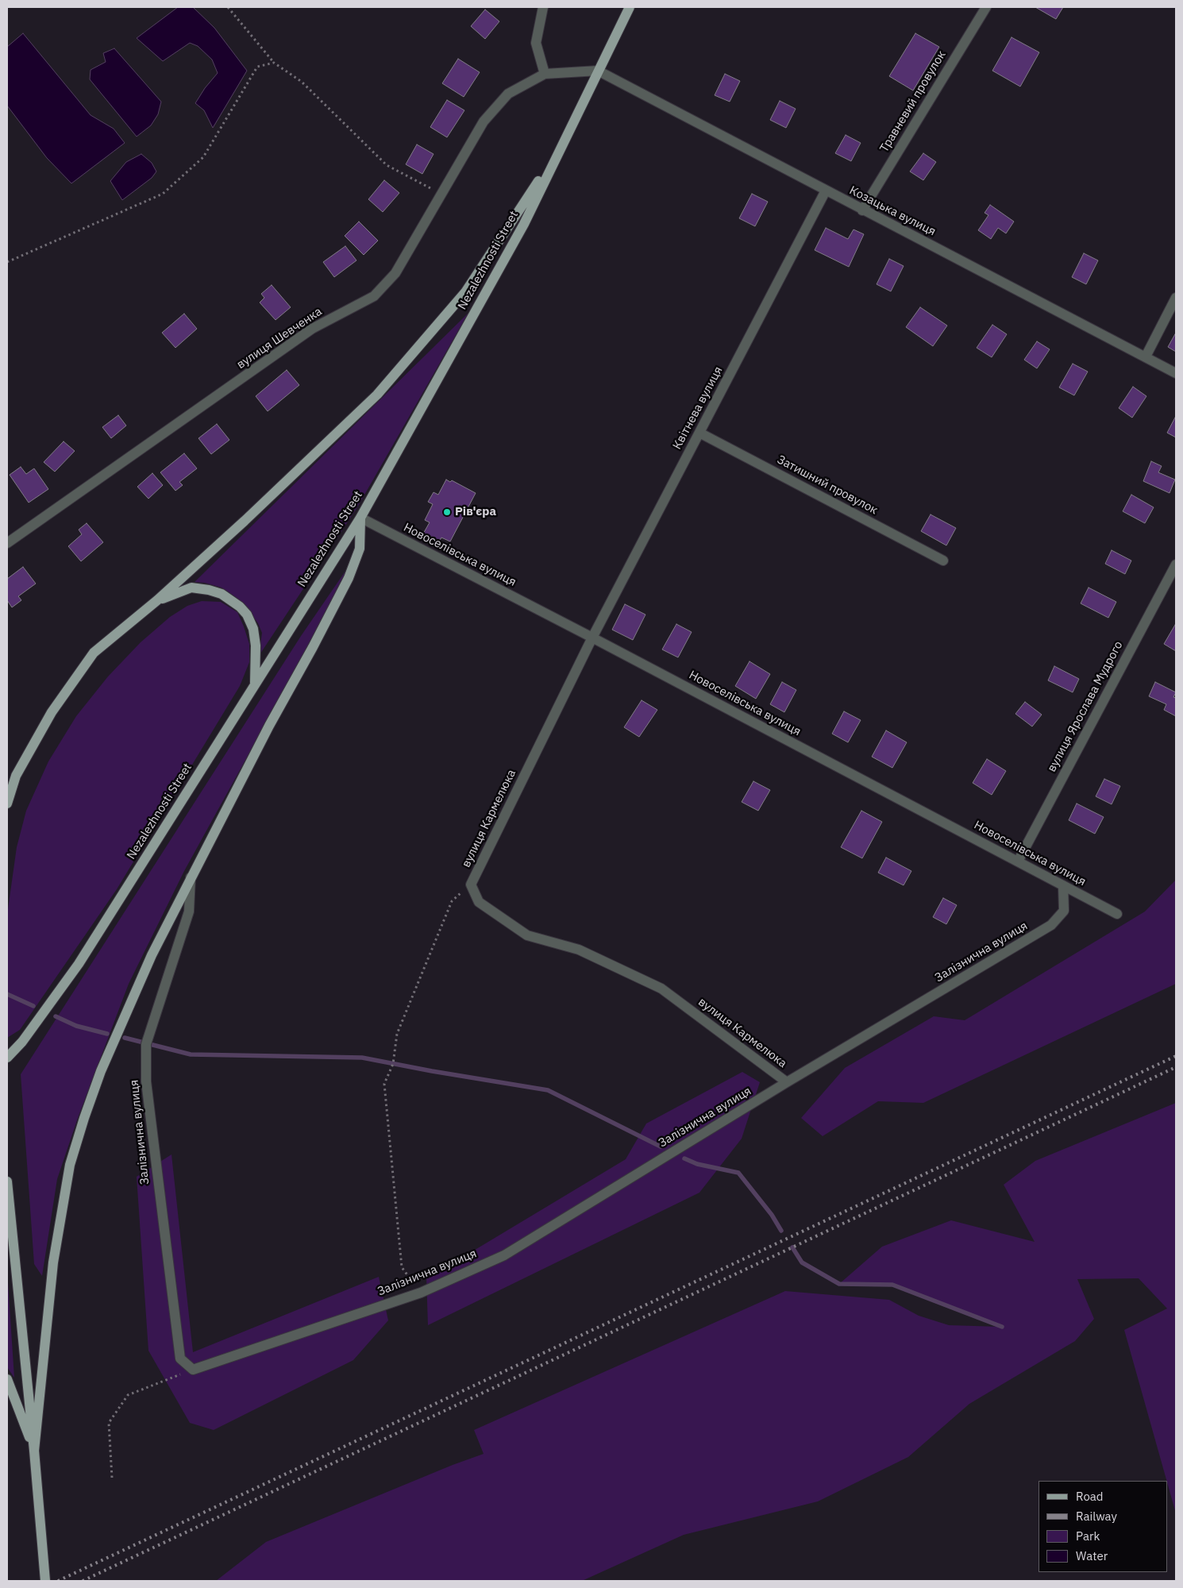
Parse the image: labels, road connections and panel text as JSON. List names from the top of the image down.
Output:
{
  "streets": {
    "main road": ["Nezalezhnosti Street"],
    "street": [
      "Травневий провулок",
      "Козацька вулиця",
      "вулиця Шевченка",
      "Квітнева вулиця",
      "Затишний провулок",
      "Новоселівська вулиця",
      "вулиця Ярослава Мудрого",
      "вулиця Кармелюка",
      "Залізнична вулиця"
    ]
  },
  "crossings": [
    ["Травневий провулок", "Козацька вулиця"],
    ["Козацька вулиця", "Nezalezhnosti Street"],
    ["Козацька вулиця", "вулиця Шевченка"],
    ["Козацька вулиця", "Квітнева вулиця"],
    ["Nezalezhnosti Street", "вулиця Шевченка"],
    ["Nezalezhnosti Street", "Новоселівська вулиця"],
    ["Квітнева вулиця", "Затишний провулок"],
    ["Квітнева вулиця", "Новоселівська вулиця"],
    ["Квітнева вулиця", "вулиця Кармелюка"],
    ["Новоселівська вулиця", "вулиця Ярослава Мудрого"],
    ["Новоселівська вулиця", "вулиця Кармелюка"],
    ["Новоселівська вулиця", "Залізнична вулиця"],
    ["вулиця Кармелюка", "Залізнична вулиця"]
  ],
  "places": ["Рів'єра"],
  "legend": [
    "Road",
    "Railway",
    "Park",
    "Water"
  ]
}
